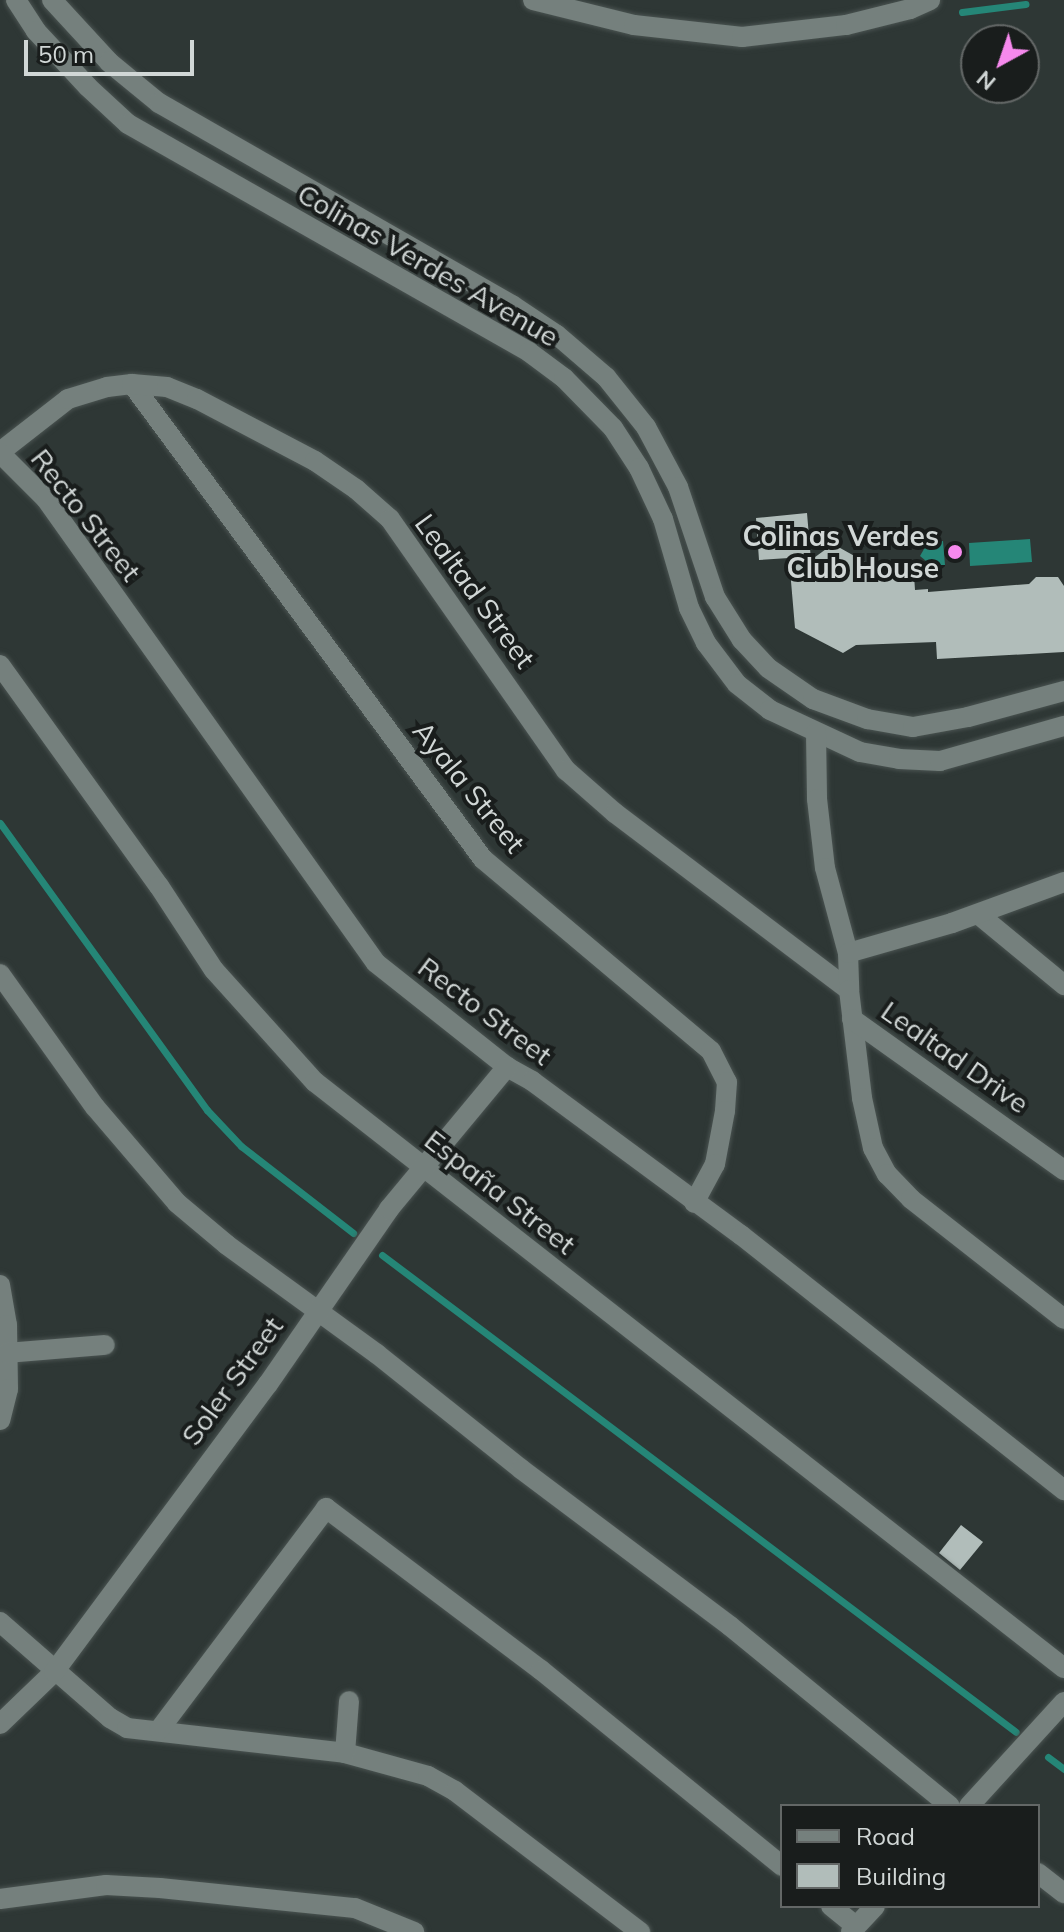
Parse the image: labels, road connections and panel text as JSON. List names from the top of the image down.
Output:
{
  "streets": {
    "street": [
      "Colinas Verdes Avenue",
      "Recto Street",
      "Lealtad Street",
      "Ayala Street",
      "Lealtad Drive",
      "España Street",
      "Soler Street"
    ]
  },
  "crossings": [
    ["Recto Street", "Lealtad Street"],
    ["Recto Street", "Ayala Street"],
    ["Recto Street", "Soler Street"],
    ["Lealtad Street", "Ayala Street"],
    ["España Street", "Soler Street"]
  ],
  "places": ["Colinas Verdes Club House"],
  "legend": ["Road", "Building"],
  "scale_bar": "50 m",
  "north": "bottom left"
}
